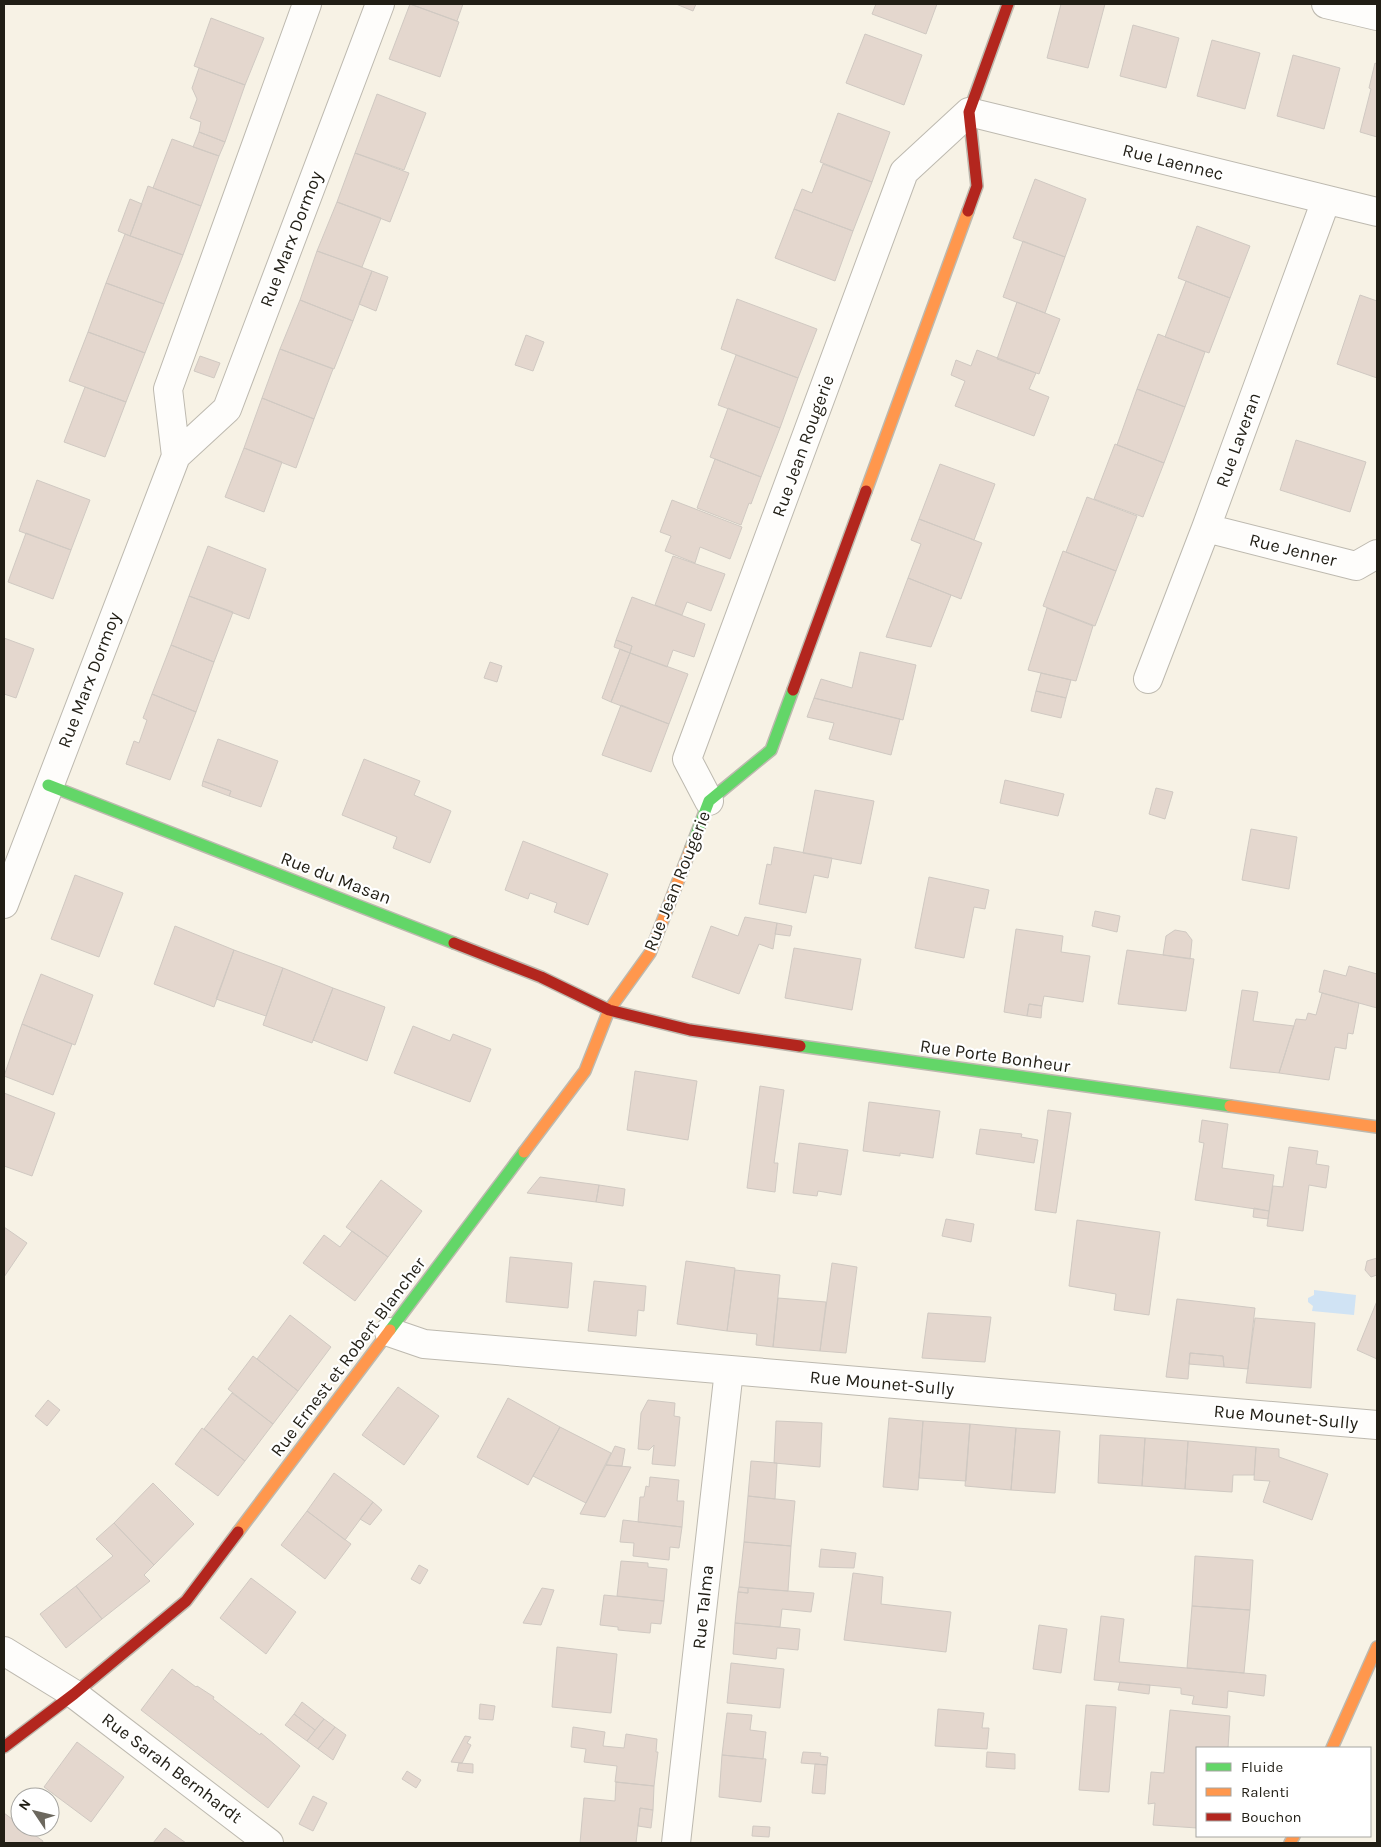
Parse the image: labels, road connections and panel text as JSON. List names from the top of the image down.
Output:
{
  "streets": {
    "street": [
      "Rue Laennec",
      "Rue Marx Dormoy",
      "Rue Laveran",
      "Rue Jean Rougerie",
      "Rue Jenner",
      "Rue du Masan",
      "Rue Porte Bonheur",
      "Rue Ernest et Robert Blancher",
      "Rue Mounet-Sully",
      "Rue Talma",
      "Rue Sarah Bernhardt"
    ]
  },
  "crossings": [
    ["Rue Laennec", "Rue Laveran"],
    ["Rue Laennec", "Rue Jean Rougerie"],
    ["Rue Marx Dormoy", "Rue du Masan"],
    ["Rue Laveran", "Rue Jenner"],
    ["Rue Jean Rougerie", "Rue du Masan"],
    ["Rue Jean Rougerie", "Rue Porte Bonheur"],
    ["Rue Jean Rougerie", "Rue Ernest et Robert Blancher"],
    ["Rue du Masan", "Rue Porte Bonheur"],
    ["Rue du Masan", "Rue Ernest et Robert Blancher"],
    ["Rue Porte Bonheur", "Rue Ernest et Robert Blancher"],
    ["Rue Ernest et Robert Blancher", "Rue Mounet-Sully"],
    ["Rue Ernest et Robert Blancher", "Rue Sarah Bernhardt"],
    ["Rue Mounet-Sully", "Rue Talma"]
  ],
  "legend": ["Fluide", "Ralenti", "Bouchon"],
  "north": "top left"
}
